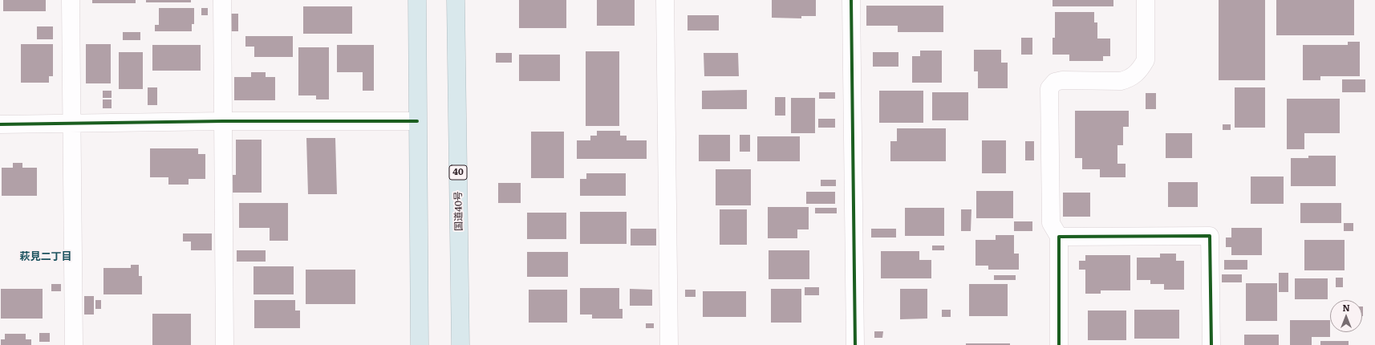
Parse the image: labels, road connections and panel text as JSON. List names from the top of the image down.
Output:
{
  "streets": {
    "highway": ["40", "国道40号"]
  },
  "districts": ["萩見二丁目"],
  "north": "top"
}
